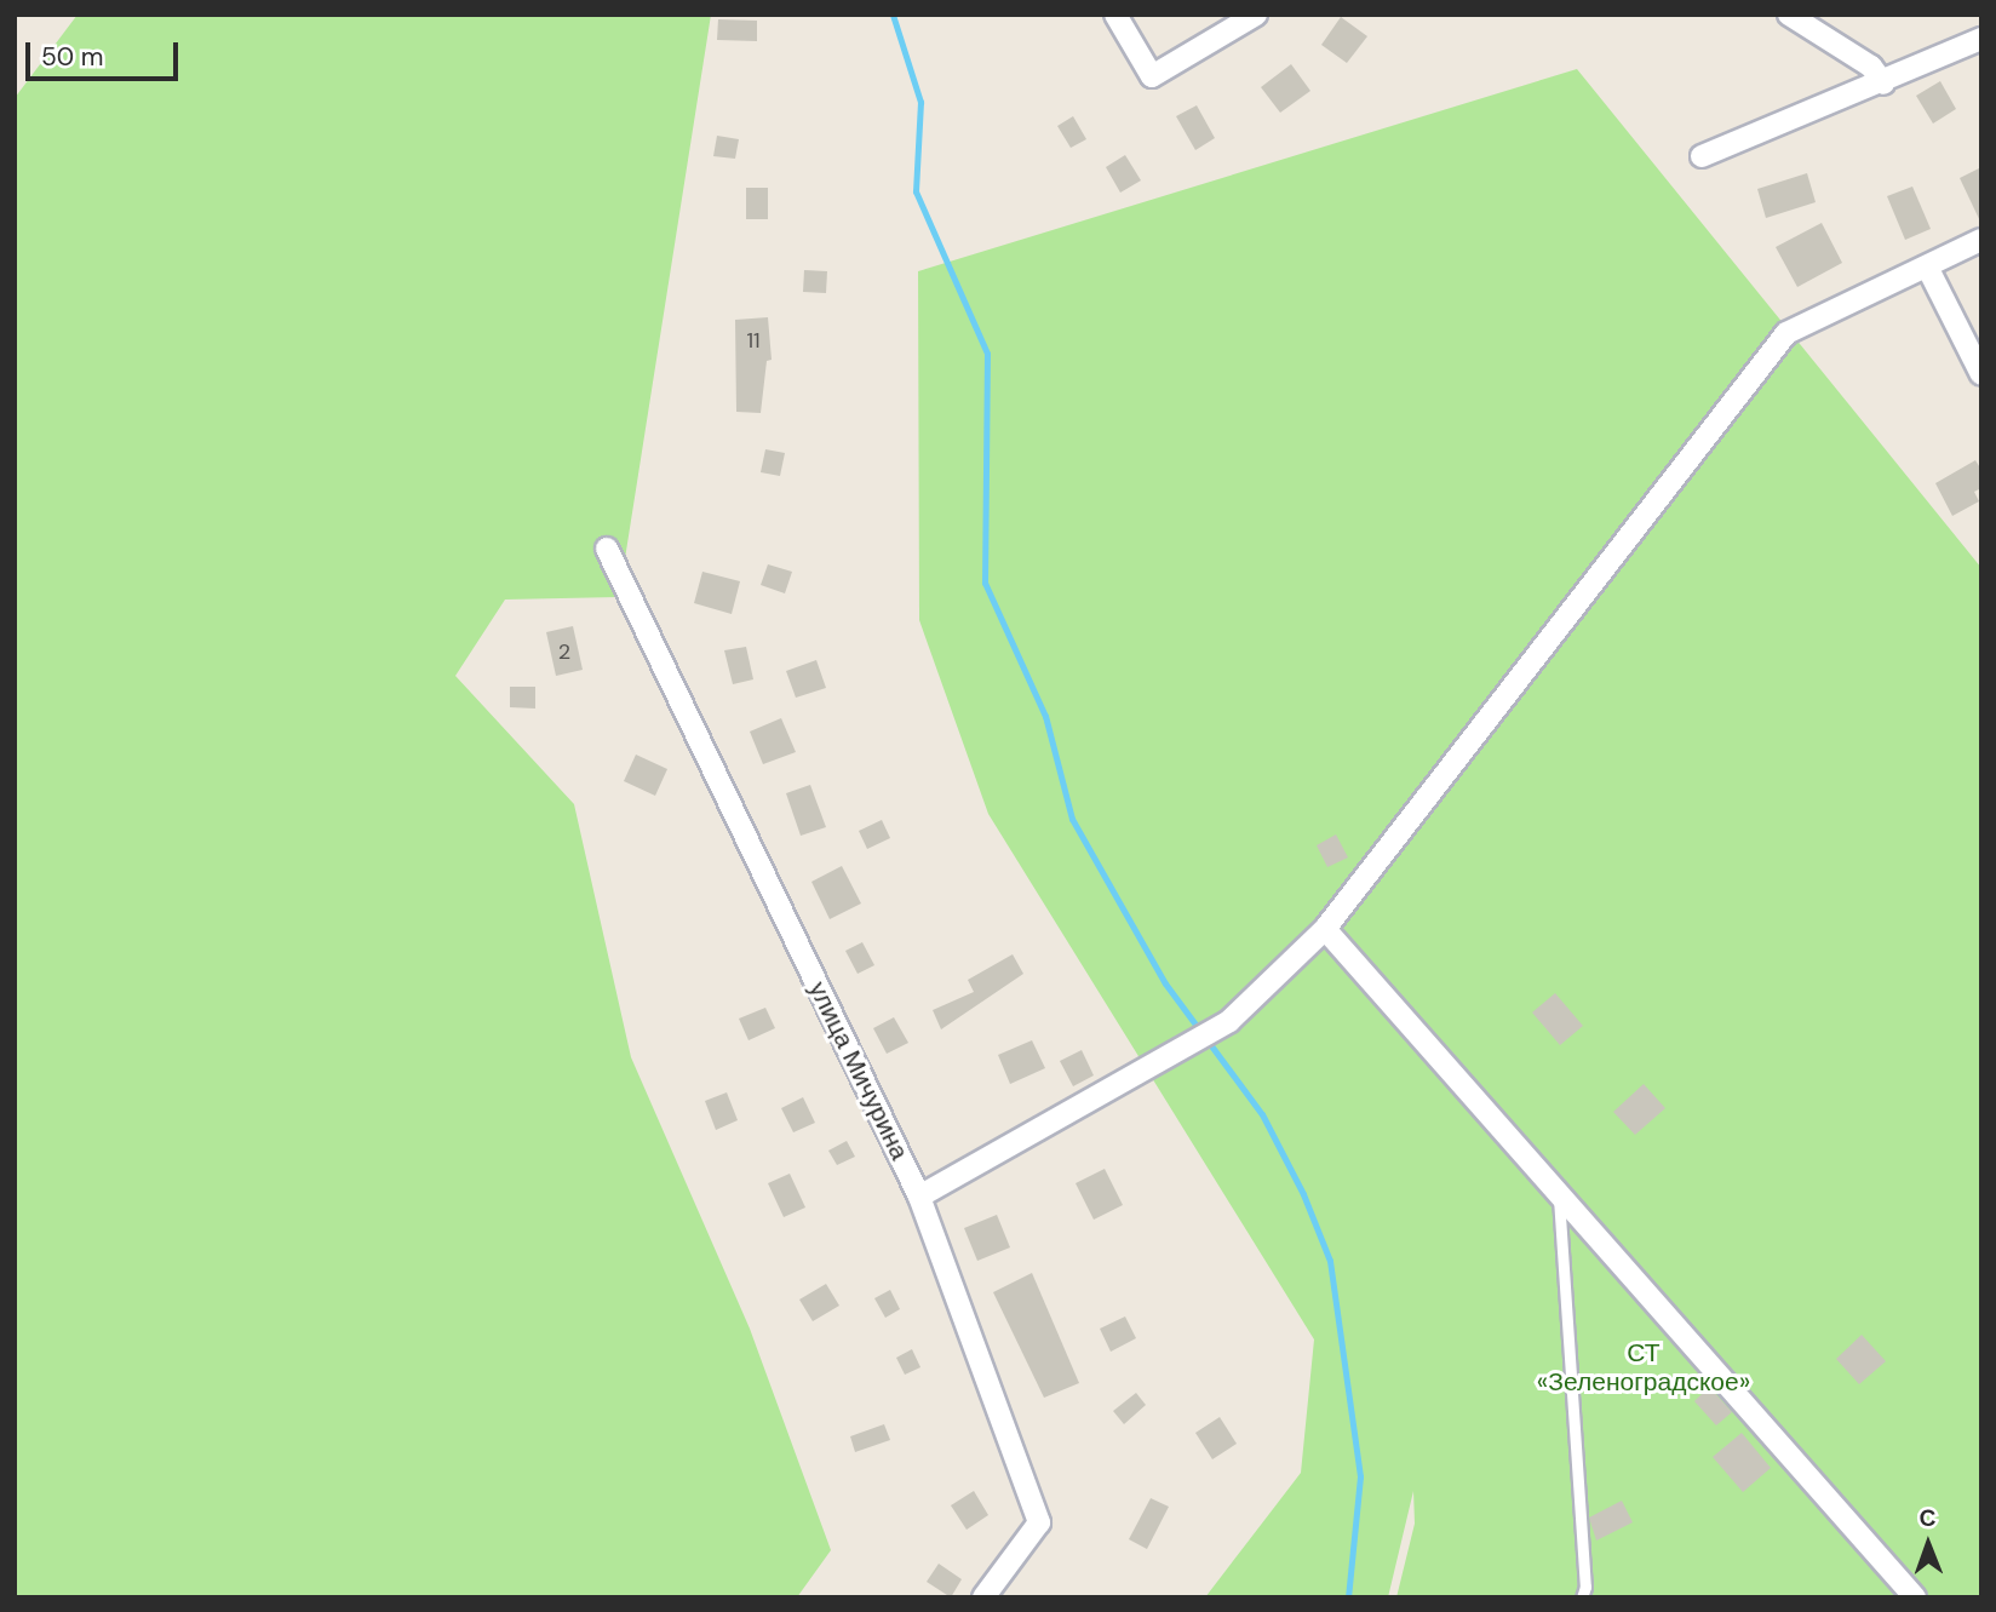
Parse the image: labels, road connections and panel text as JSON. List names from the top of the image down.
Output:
{
  "streets": {
    "street": ["улица Мичурина"]
  },
  "parks": ["СТ «Зеленоградское»"],
  "house_numbers": ["11", "2"],
  "scale_bar": "50 m",
  "north": "top"
}
